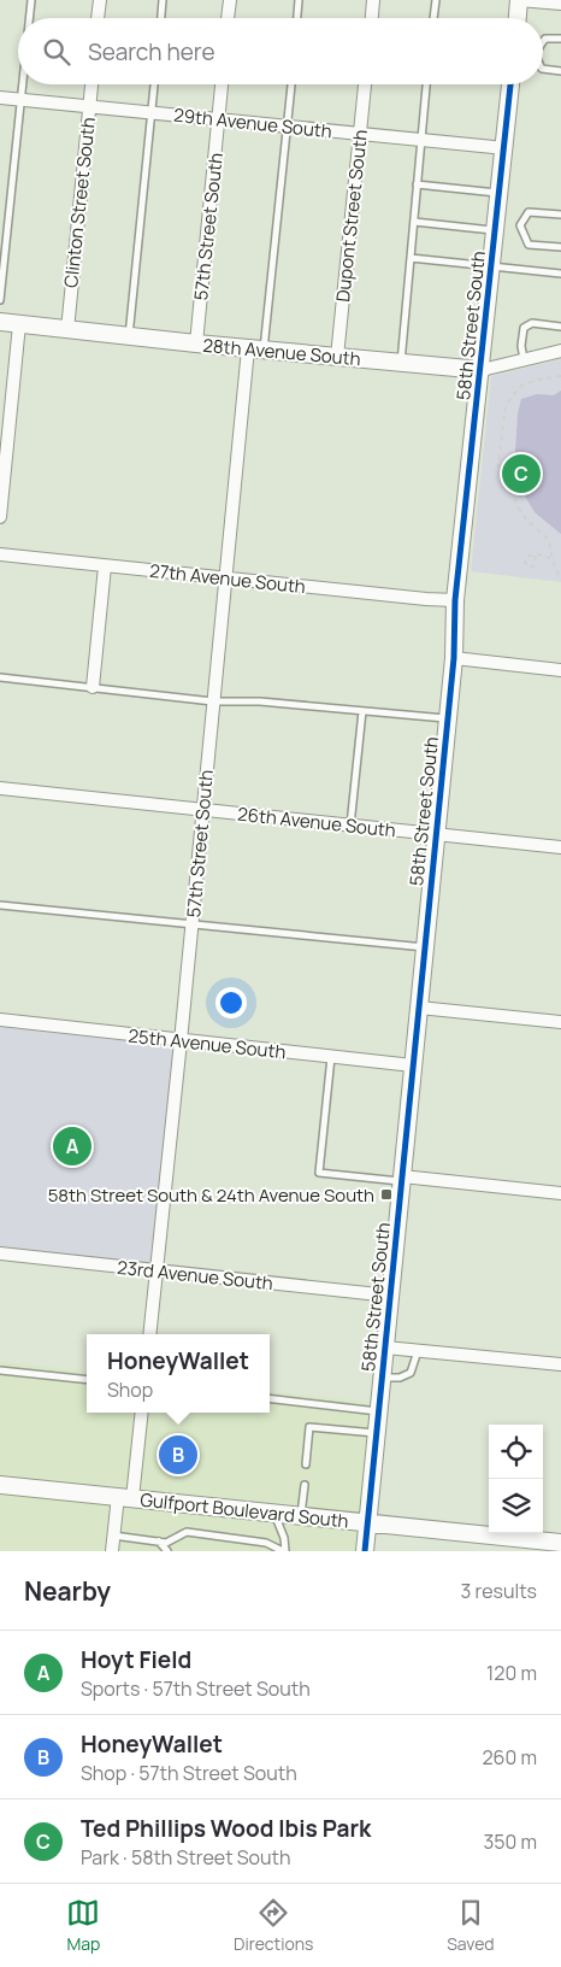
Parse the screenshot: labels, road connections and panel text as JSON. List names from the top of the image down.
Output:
{
  "streets": {
    "street": [
      "29th Avenue South",
      "Clinton Street South",
      "Dupont Street South",
      "57th Street South",
      "58th Street South",
      "28th Avenue South",
      "27th Avenue South",
      "26th Avenue South",
      "25th Avenue South",
      "23rd Avenue South",
      "Gulfport Boulevard South"
    ]
  },
  "crossings": [
    ["29th Avenue South", "Clinton Street South"],
    ["29th Avenue South", "Dupont Street South"],
    ["29th Avenue South", "57th Street South"],
    ["29th Avenue South", "58th Street South"],
    ["Clinton Street South", "28th Avenue South"],
    ["Dupont Street South", "28th Avenue South"],
    ["57th Street South", "28th Avenue South"],
    ["57th Street South", "27th Avenue South"],
    ["57th Street South", "26th Avenue South"],
    ["57th Street South", "25th Avenue South"],
    ["57th Street South", "23rd Avenue South"],
    ["58th Street South", "28th Avenue South"],
    ["58th Street South", "27th Avenue South"],
    ["58th Street South", "26th Avenue South"],
    ["58th Street South", "25th Avenue South"],
    ["58th Street South", "23rd Avenue South"],
    ["58th Street South", "Gulfport Boulevard South"]
  ],
  "places": {
    "transit": ["58th Street South & 24th Avenue South"]
  },
  "page": {
    "search": "Search here",
    "pins": ["C", "A", "B"],
    "popup": ["HoneyWallet", "Shop"],
    "heading": ["Nearby", "3 results"],
    "list": [
      {
        "mark": "A",
        "name": "Hoyt Field",
        "note": "Sports · 57th Street South",
        "value": "120 m"
      },
      {
        "mark": "B",
        "name": "HoneyWallet",
        "note": "Shop · 57th Street South",
        "value": "260 m"
      },
      {
        "mark": "C",
        "name": "Ted Phillips Wood Ibis Park",
        "note": "Park · 58th Street South",
        "value": "350 m"
      }
    ],
    "nav": ["Map", "Directions", "Saved"]
  }
}
